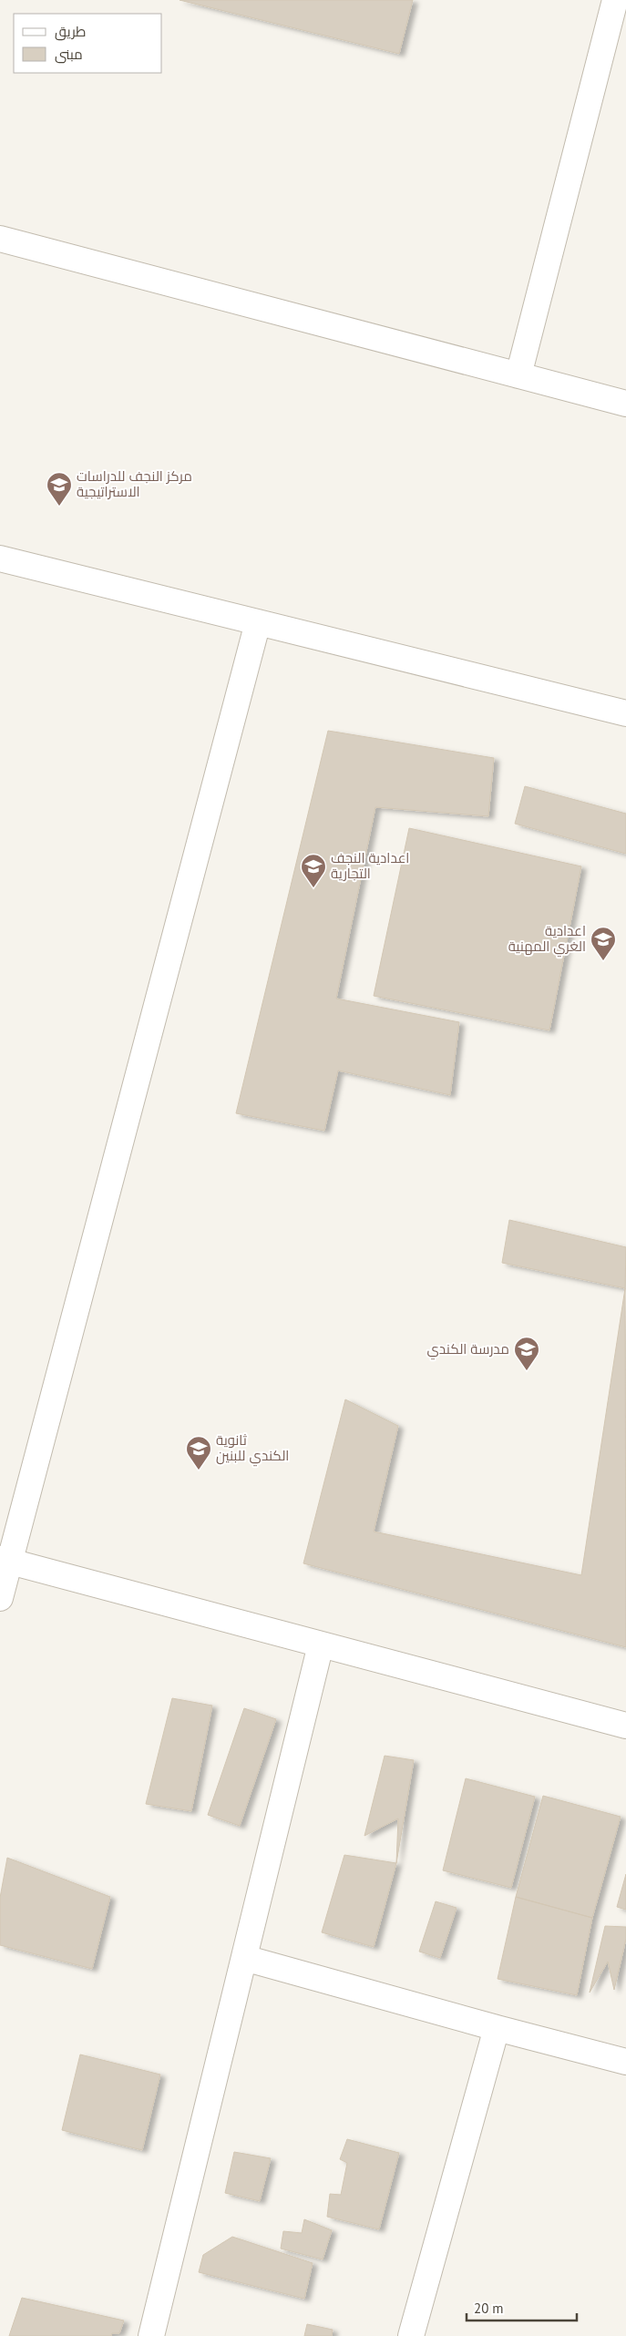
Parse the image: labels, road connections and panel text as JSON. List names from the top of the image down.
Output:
{
  "places": {
    "school or university": [
      "مركز النجف للدراسات الاستراتيجية",
      "اعدادية النجف التجارية",
      "اعدادية الغري المهنية",
      "مدرسة الكندي",
      "ثانوية الكندي للبنين"
    ]
  },
  "legend": ["طريق", "مبنى"],
  "scale_bar": "20 m"
}
